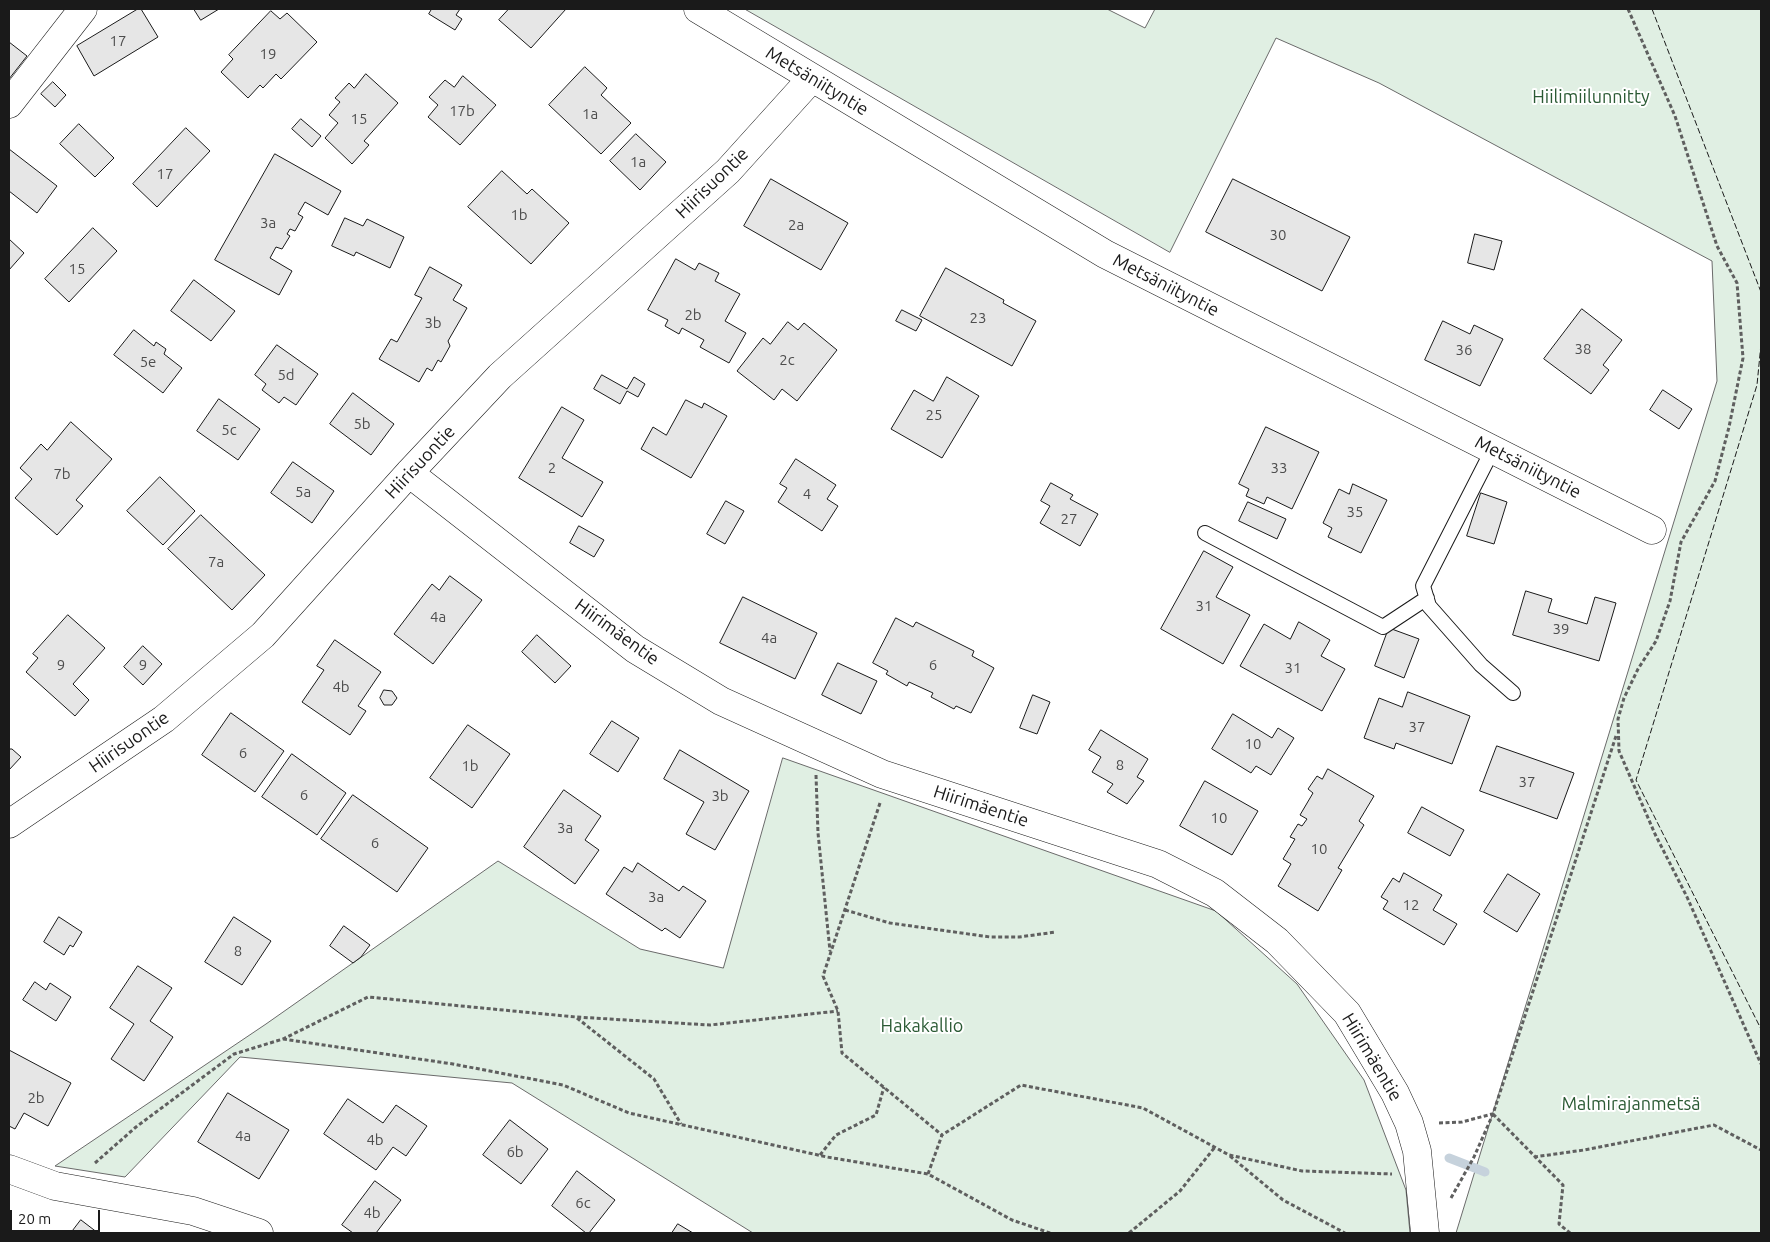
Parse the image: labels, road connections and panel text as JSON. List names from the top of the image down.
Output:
{
  "streets": {
    "street": ["Metsäniityntie", "Hiirisuontie", "Hiirimäentie"]
  },
  "crossings": [
    ["Metsäniityntie", "Hiirisuontie"],
    ["Hiirisuontie", "Hiirimäentie"]
  ],
  "parks": ["Hiilimiilunnitty", "Hakakallio", "Malmirajanmetsä"],
  "house_numbers": [
    "17",
    "19",
    "17b",
    "1a",
    "15",
    "1a",
    "17",
    "1b",
    "3a",
    "2a",
    "30",
    "15",
    "2b",
    "23",
    "3b",
    "38",
    "36",
    "2c",
    "5e",
    "5d",
    "25",
    "5b",
    "5c",
    "2",
    "33",
    "7b",
    "5a",
    "4",
    "35",
    "27",
    "7a",
    "31",
    "4a",
    "39",
    "4a",
    "9",
    "9",
    "6",
    "31",
    "4b",
    "37",
    "10",
    "6",
    "8",
    "1b",
    "37",
    "6",
    "3b",
    "10",
    "3a",
    "6",
    "10",
    "3a",
    "12",
    "8",
    "2b",
    "4a",
    "4b",
    "6b",
    "6c",
    "4b"
  ],
  "scale_bar": "20 m"
}
